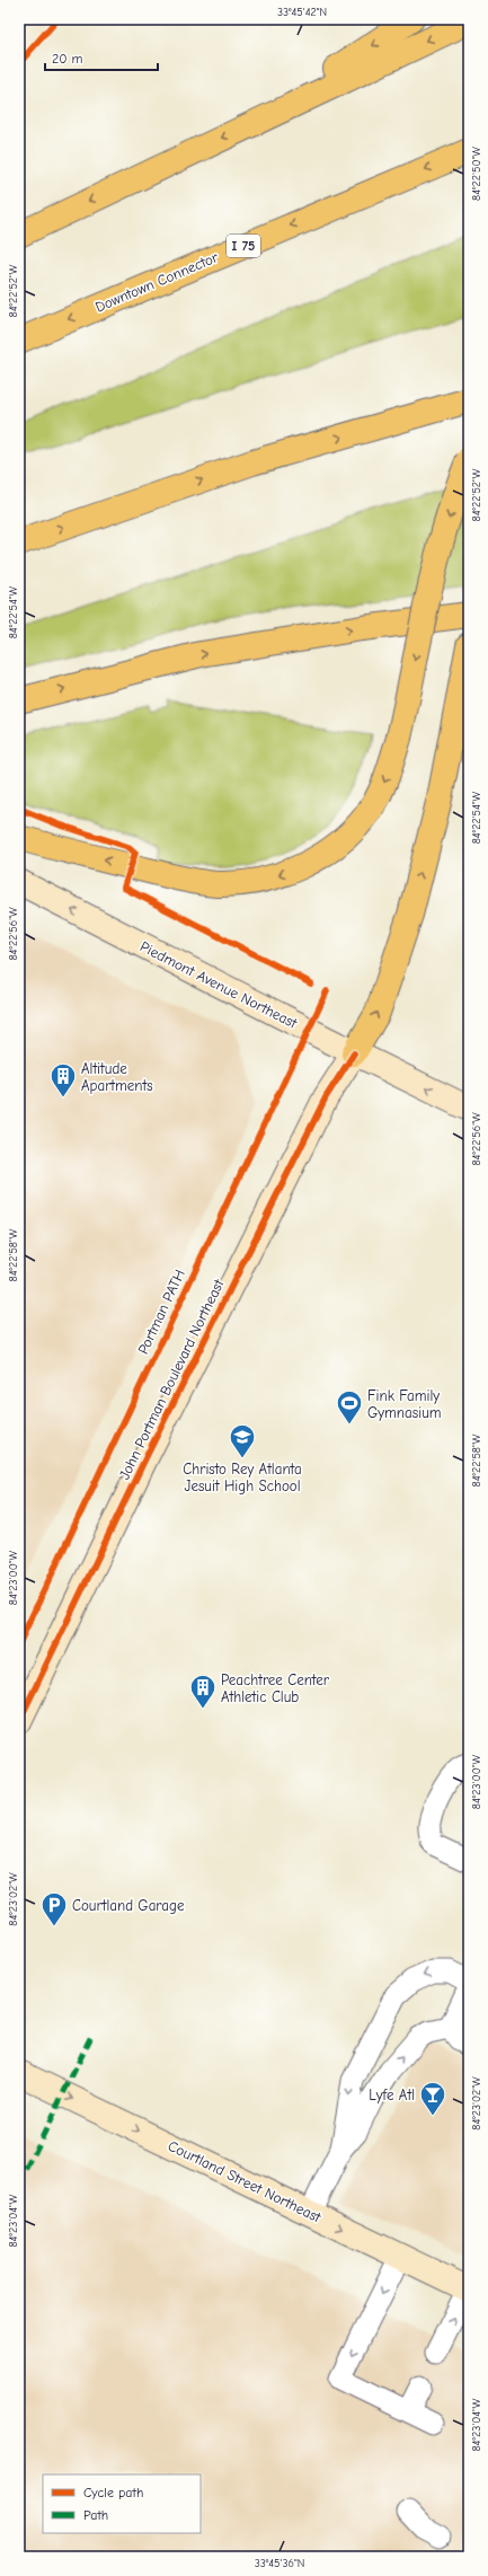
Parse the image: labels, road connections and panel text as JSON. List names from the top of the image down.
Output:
{
  "streets": {
    "highway": ["I 75", "Downtown Connector"],
    "main road": ["Piedmont Avenue Northeast", "John Portman Boulevard Northeast", "Courtland Street Northeast"],
    "cycle path": ["Portman PATH"]
  },
  "crossings": [
    ["Piedmont Avenue Northeast", "John Portman Boulevard Northeast"]
  ],
  "one_way": ["Piedmont Avenue Northeast", "Courtland Street Northeast"],
  "places": {
    "building": ["Altitude Apartments", "Peachtree Center Athletic Club"],
    "sports": ["Fink Family Gymnasium"],
    "school or university": ["Christo Rey Atlanta Jesuit High School"],
    "parking": ["Courtland Garage"],
    "bar": ["Lyfe Atl"]
  },
  "legend": ["Cycle path", "Path"],
  "scale_bar": "20 m",
  "coordinates": [
    "33°45'42\"N",
    "84°22'50\"W",
    "84°22'52\"W",
    "84°22'54\"W",
    "84°22'56\"W",
    "84°22'58\"W",
    "84°23'00\"W",
    "84°23'02\"W",
    "84°23'04\"W",
    "33°45'36\"N"
  ]
}
